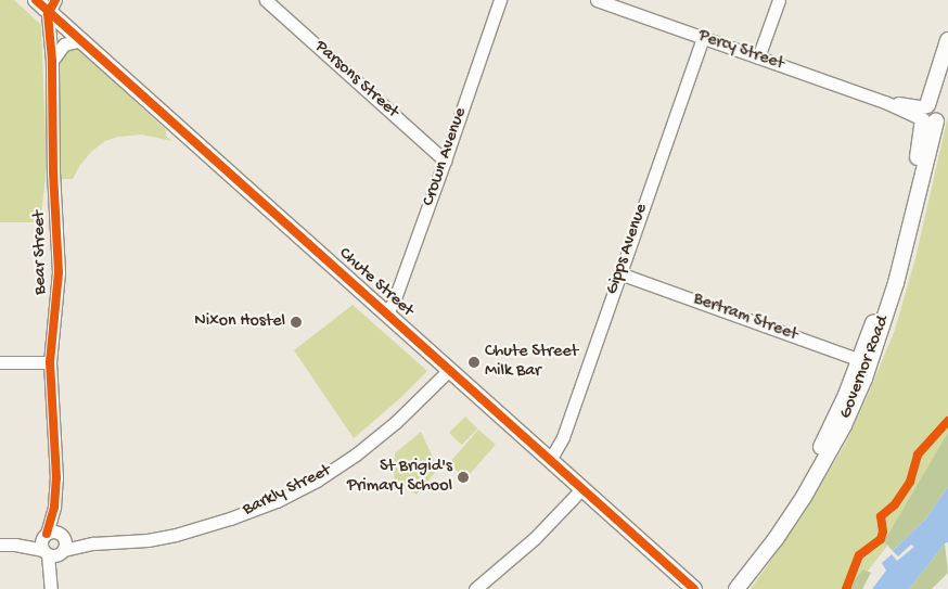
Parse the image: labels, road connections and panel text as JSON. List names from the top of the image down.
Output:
{
  "streets": {
    "street": [
      "Percy Street",
      "Parsons Street",
      "Crown Avenue",
      "Gipps Avenue",
      "Bear Street",
      "Chute Street",
      "Bertram Street",
      "Governor Road",
      "Barkly Street"
    ]
  },
  "crossings": [
    ["Percy Street", "Gipps Avenue"],
    ["Percy Street", "Governor Road"],
    ["Parsons Street", "Crown Avenue"],
    ["Crown Avenue", "Chute Street"],
    ["Gipps Avenue", "Chute Street"],
    ["Gipps Avenue", "Bertram Street"],
    ["Bear Street", "Chute Street"],
    ["Bear Street", "Barkly Street"],
    ["Chute Street", "Barkly Street"],
    ["Bertram Street", "Governor Road"]
  ],
  "places": ["Nixon Hostel", "Chute Street Milk Bar", "St Brigid's Primary School"]
}
